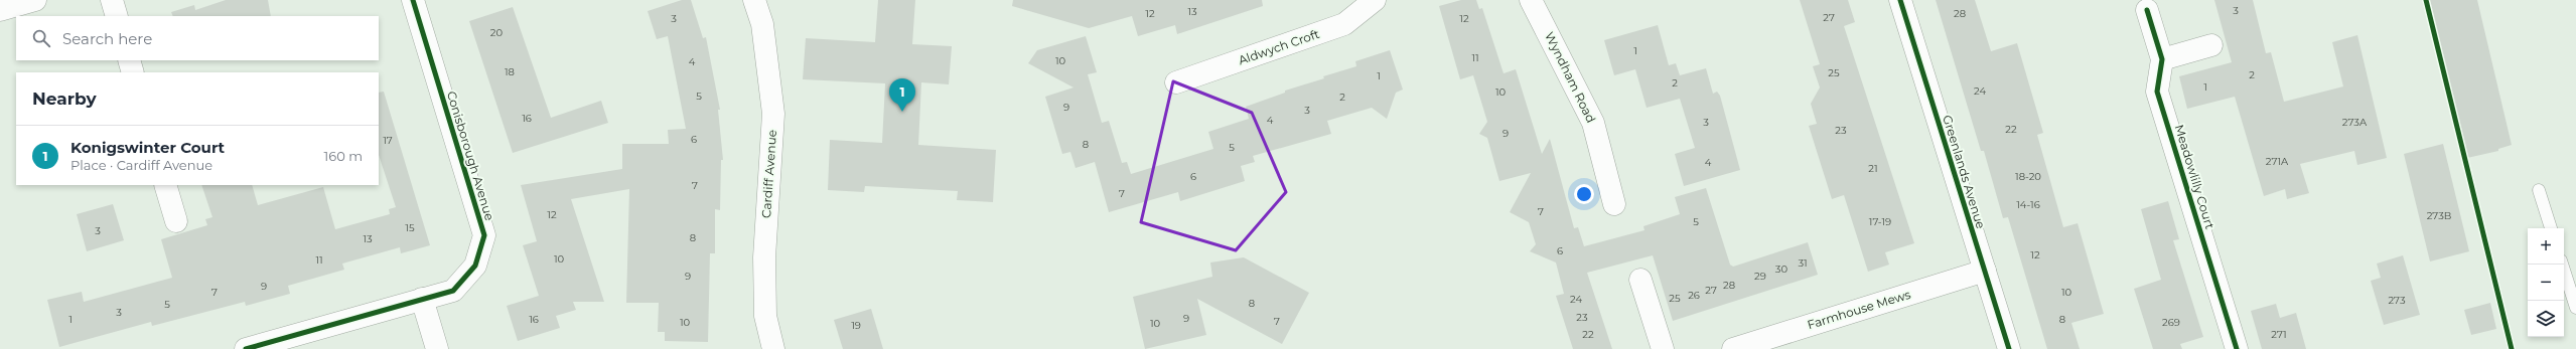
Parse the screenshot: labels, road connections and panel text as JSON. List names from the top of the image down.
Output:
{
  "streets": {
    "street": [
      "Aldwych Croft",
      "Wyndham Road",
      "Conisborough Avenue",
      "Greenlands Avenue",
      "Cardiff Avenue",
      "Meadowlilly Court",
      "Farmhouse Mews"
    ]
  },
  "crossings": [
    ["Greenlands Avenue", "Farmhouse Mews"]
  ],
  "house_numbers": [
    "3",
    "13",
    "12",
    "28",
    "27",
    "3",
    "12",
    "20",
    "1",
    "11",
    "10",
    "4",
    "18",
    "25",
    "2",
    "1",
    "2",
    "1",
    "24",
    "10",
    "5",
    "2",
    "9",
    "3",
    "16",
    "4",
    "3",
    "273A",
    "22",
    "23",
    "9",
    "6",
    "17",
    "8",
    "5",
    "271A",
    "4",
    "21",
    "6",
    "18-20",
    "7",
    "7",
    "14-16",
    "7",
    "12",
    "273B",
    "5",
    "17-19",
    "15",
    "3",
    "8",
    "13",
    "6",
    "12",
    "10",
    "11",
    "31",
    "30",
    "9",
    "29",
    "28",
    "9",
    "27",
    "7",
    "10",
    "26",
    "25",
    "24",
    "273",
    "8",
    "5",
    "3",
    "23",
    "9",
    "1",
    "16",
    "8",
    "7",
    "10",
    "269",
    "10",
    "19",
    "22",
    "271"
  ],
  "page": {
    "search": "Search here",
    "heading": "Nearby",
    "pins": "1",
    "list": [
      {
        "mark": "1",
        "name": "Konigswinter Court",
        "note": "Place · Cardiff Avenue",
        "value": "160 m"
      }
    ],
    "map_buttons": ["+", "−"]
  }
}
